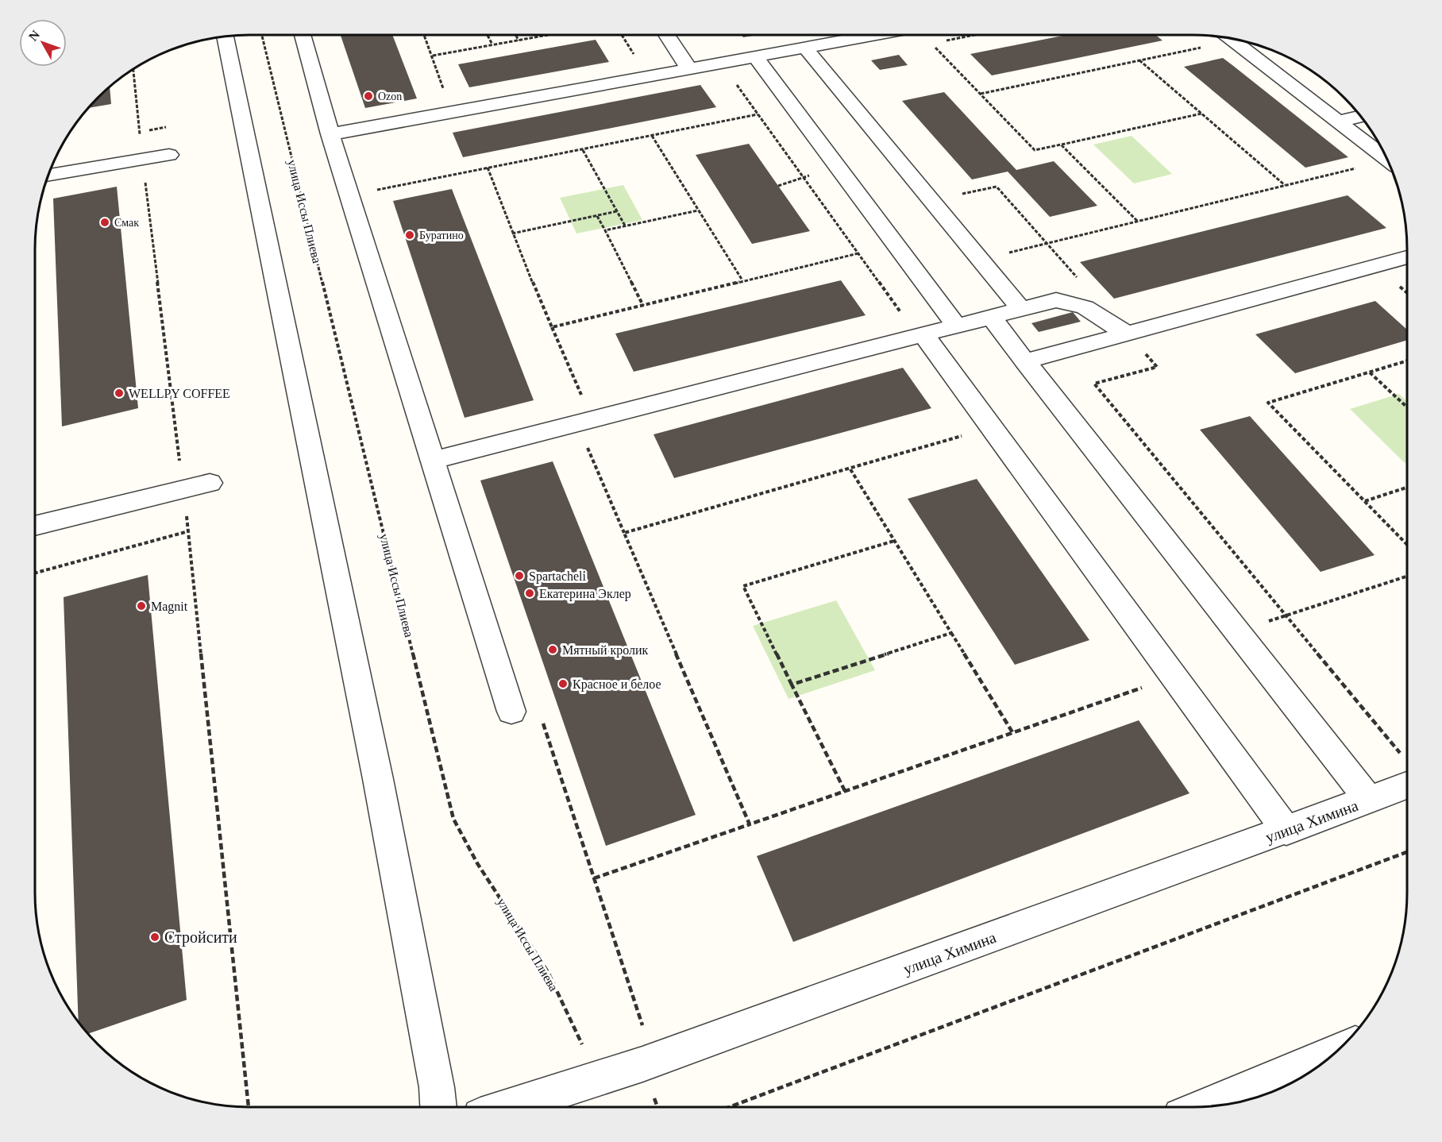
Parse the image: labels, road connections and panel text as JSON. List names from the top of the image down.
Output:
{
  "streets": {
    "street": ["улица Химина"],
    "path": ["улица Иссы Плиева"]
  },
  "crossings": [
    ["улица Иссы Плиева", "улица Химина"]
  ],
  "places": [
    "Ozon",
    "Смак",
    "Буратино",
    "WELLPY COFFEE",
    "Spartacheli",
    "Екатерина Эклер",
    "Magnit",
    "Мятный кролик",
    "Красное и белое",
    "Стройсити"
  ],
  "north": "top left"
}
